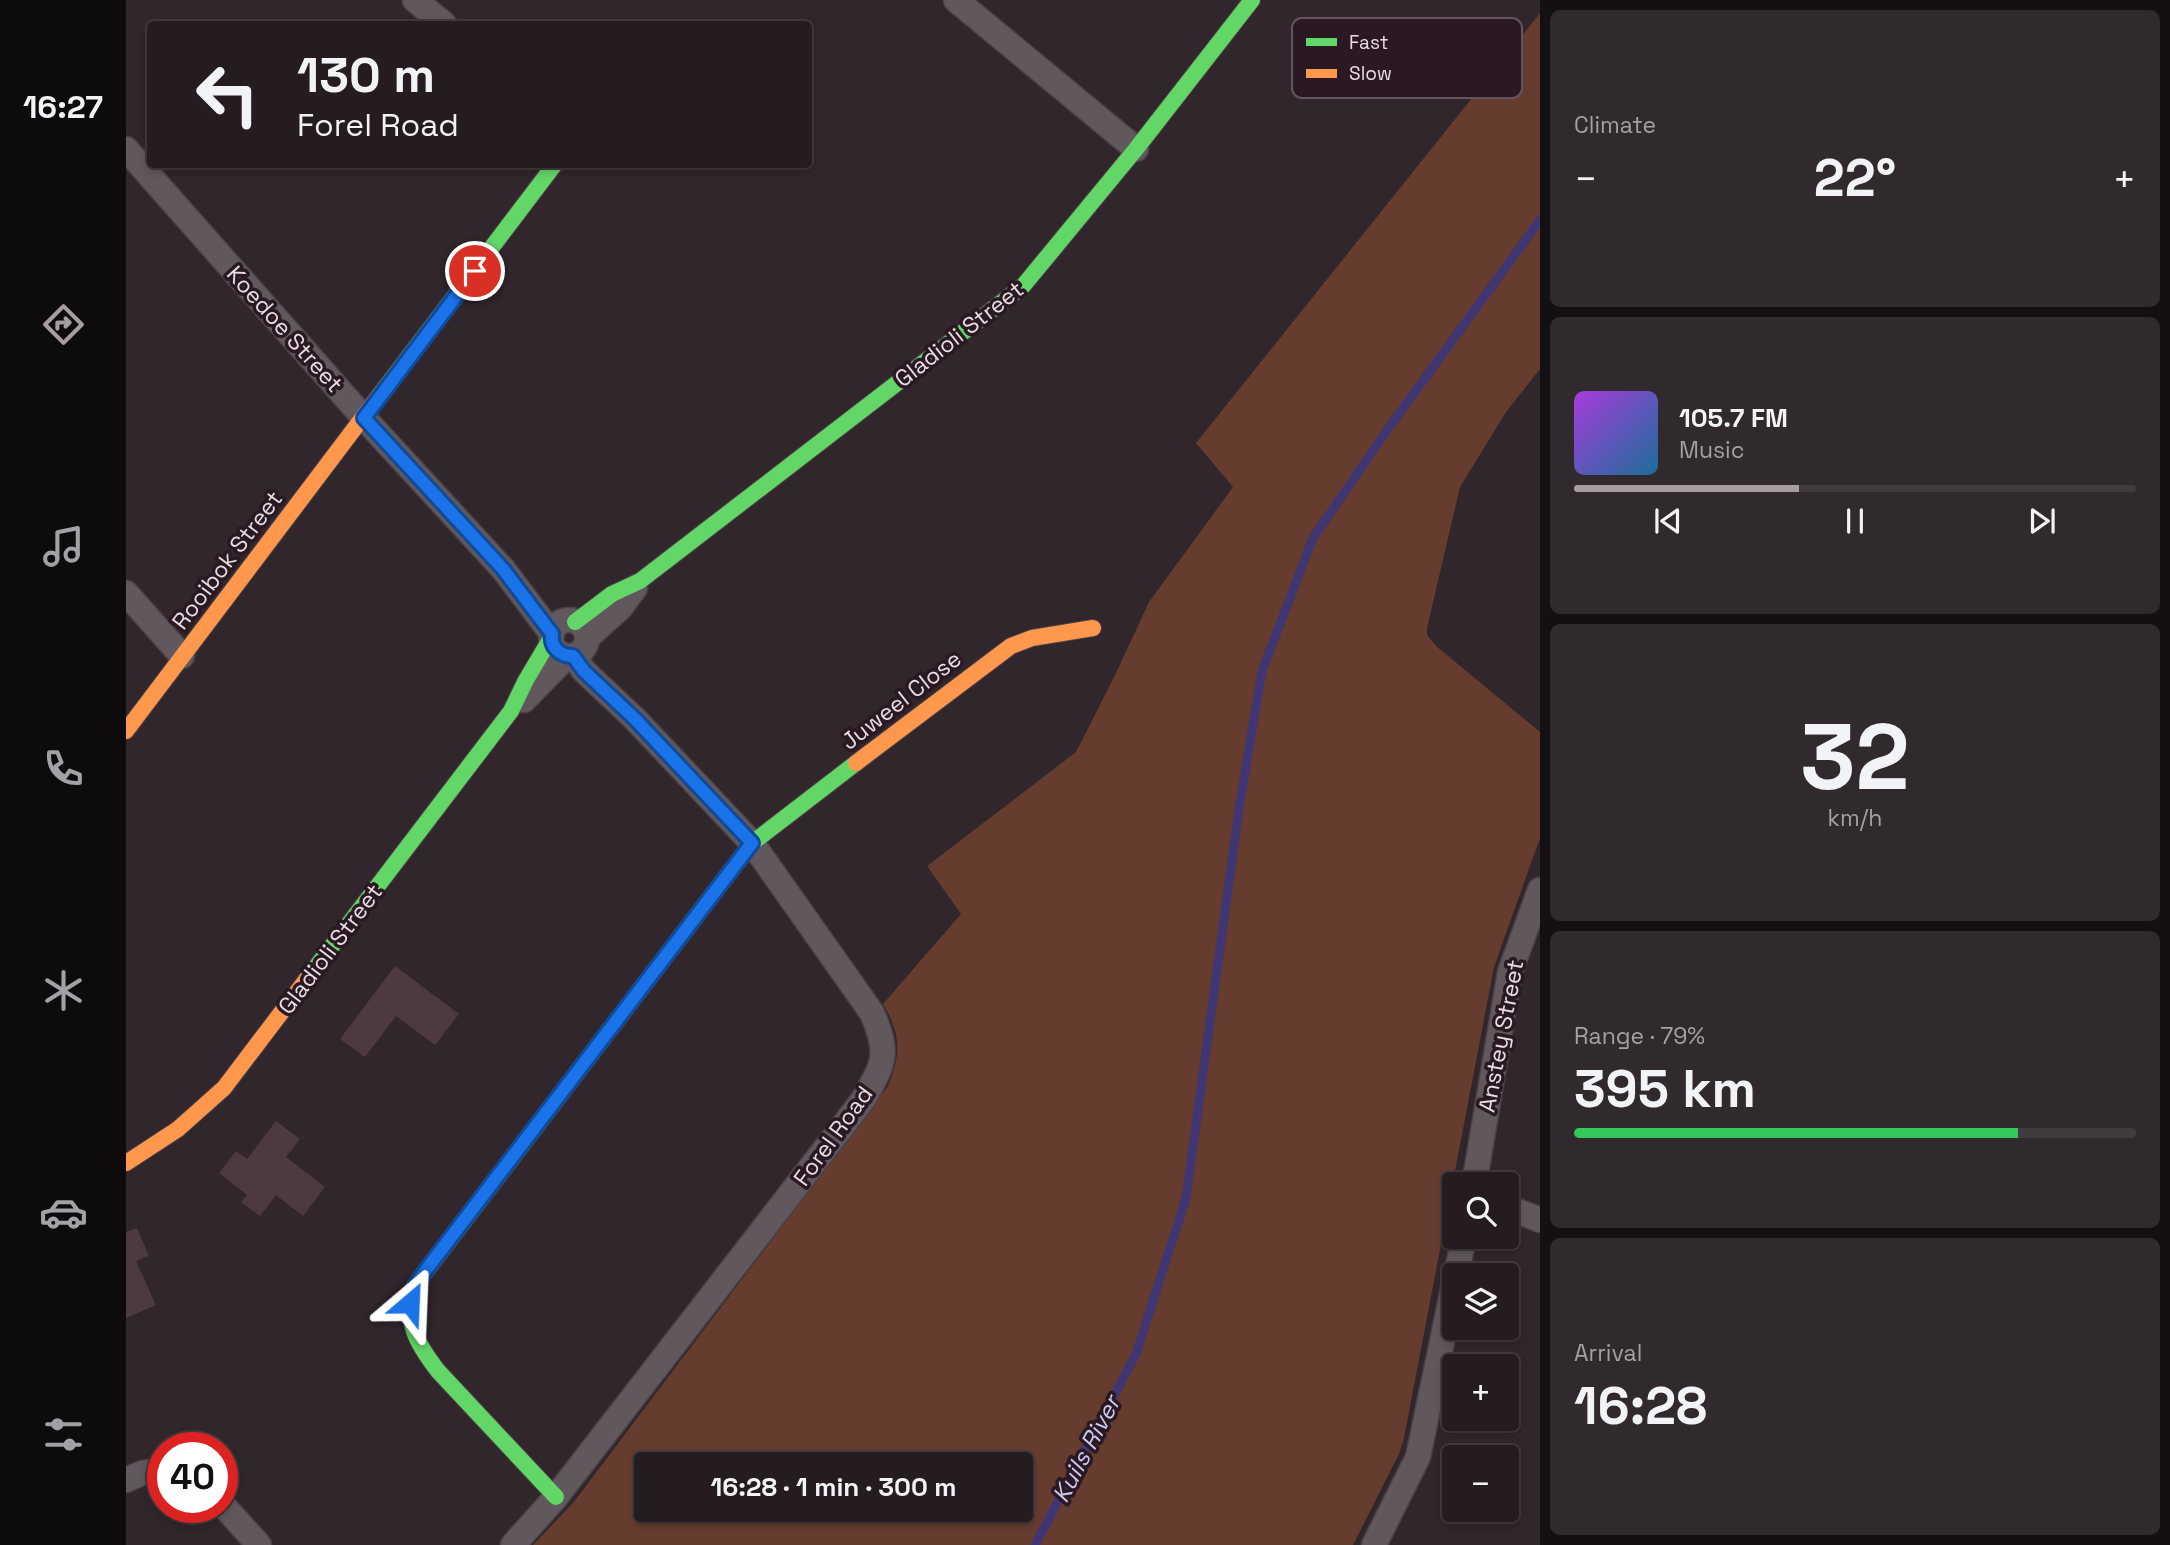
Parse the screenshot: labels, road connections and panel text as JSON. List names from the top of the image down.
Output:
{
  "streets": {
    "street": [
      "Koedoe Street",
      "Gladioli Street",
      "Rooibok Street",
      "Juweel Close",
      "Anstey Street",
      "Forel Road"
    ]
  },
  "crossings": [
    ["Koedoe Street", "Gladioli Street"],
    ["Koedoe Street", "Rooibok Street"],
    ["Koedoe Street", "Forel Road"],
    ["Gladioli Street", "Forel Road"],
    ["Juweel Close", "Forel Road"]
  ],
  "water": ["Kuils River"],
  "legend": ["Fast", "Slow"],
  "page": {
    "tabs": "16:27",
    "tile": [
      "Climate",
      ["32", "km/h"],
      ["Range · 79%", "395 km"],
      ["Arrival", "16:28"]
    ],
    "turn": ["130 m", "Forel Road"],
    "heat": ["−", "22°", "+"],
    "song": ["105.7 FM", "Music"],
    "map_buttons": ["+", "−"],
    "limit": "40",
    "trip": "16:28 · 1 min · 300 m"
  }
}
